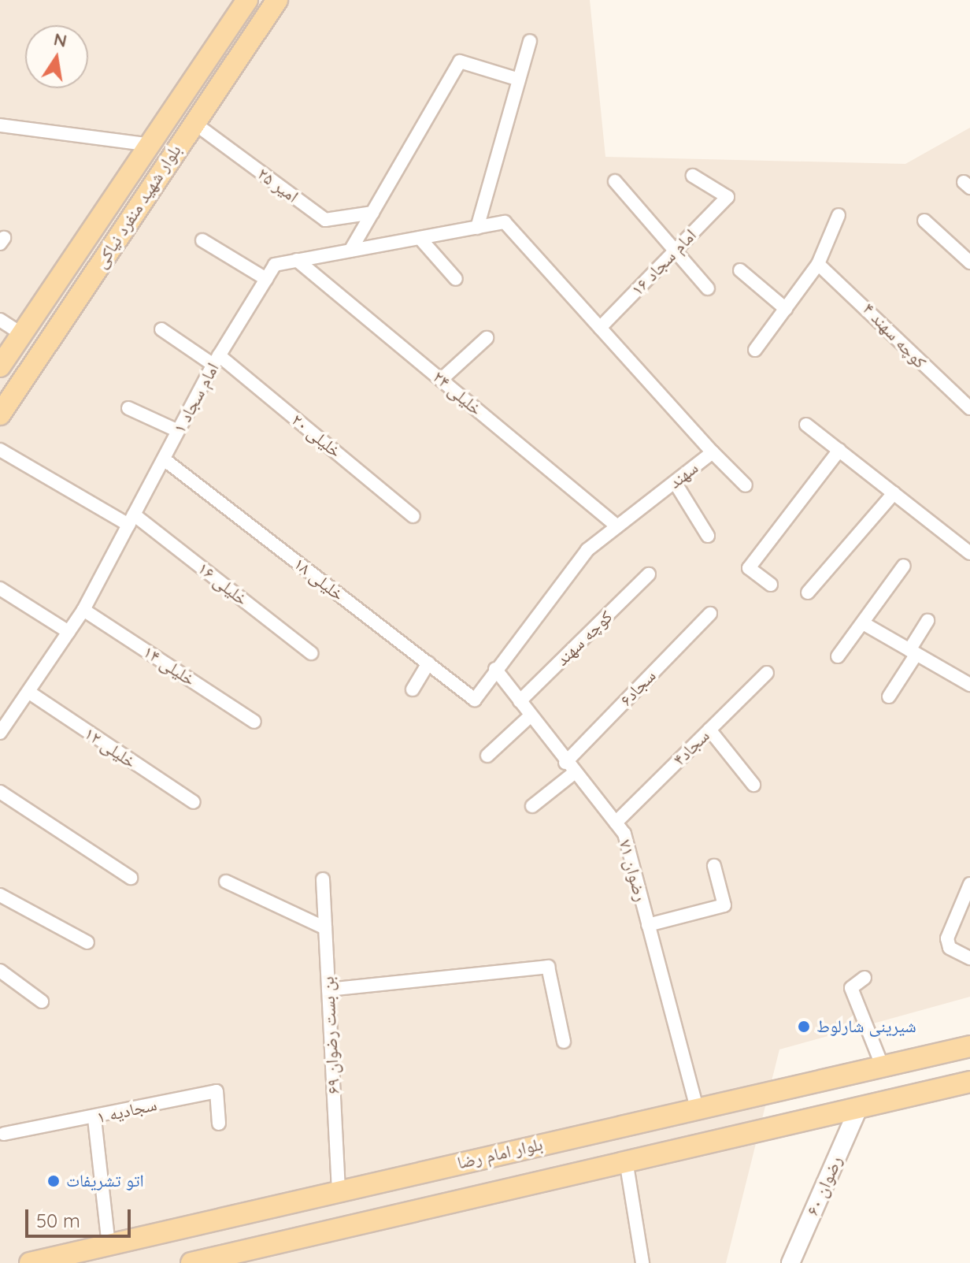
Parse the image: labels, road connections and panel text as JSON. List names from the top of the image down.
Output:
{
  "streets": {
    "main road": ["بلوار شهید منفرد نیاکی", "بلوار امام رضا", "رضوان ۶۰"],
    "street": [
      "امیر ۲۵",
      "امام سجاد ۱۶",
      "کوچه سهند ۴",
      "خلیلی ۲۴",
      "امام سجاد ۱",
      "خلیلی ۲۰",
      "سهند",
      "خلیلی ۱۸",
      "خلیلی ۱۶",
      "كوچه سهند",
      "خلیلی ۱۴",
      "سجاد۶",
      "خلیلی ۱۲",
      "سجاد۴",
      "رضوان ۷۱",
      "بن بست رضوان ۶۹",
      "سجادیه ۱"
    ]
  },
  "crossings": [
    ["امیر ۲۵", "بلوار شهید منفرد نیاکی"],
    ["امام سجاد ۱۶", "سهند"],
    ["خلیلی ۲۴", "امام سجاد ۱"],
    ["خلیلی ۲۴", "سهند"],
    ["امام سجاد ۱", "خلیلی ۲۰"],
    ["امام سجاد ۱", "سهند"],
    ["امام سجاد ۱", "خلیلی ۱۸"],
    ["امام سجاد ۱", "خلیلی ۱۶"],
    ["امام سجاد ۱", "خلیلی ۱۴"],
    ["امام سجاد ۱", "خلیلی ۱۲"],
    ["سهند", "خلیلی ۱۸"],
    ["سهند", "رضوان ۷۱"],
    ["كوچه سهند", "رضوان ۷۱"],
    ["سجاد۶", "رضوان ۷۱"],
    ["سجاد۴", "رضوان ۷۱"],
    ["رضوان ۷۱", "بلوار امام رضا"],
    ["بن بست رضوان ۶۹", "بلوار امام رضا"],
    ["بلوار امام رضا", "رضوان ۶۰"]
  ],
  "places": ["شیرینی شارلوط", "اتو تشریفات"],
  "scale_bar": "50 m",
  "north": "top"
}
